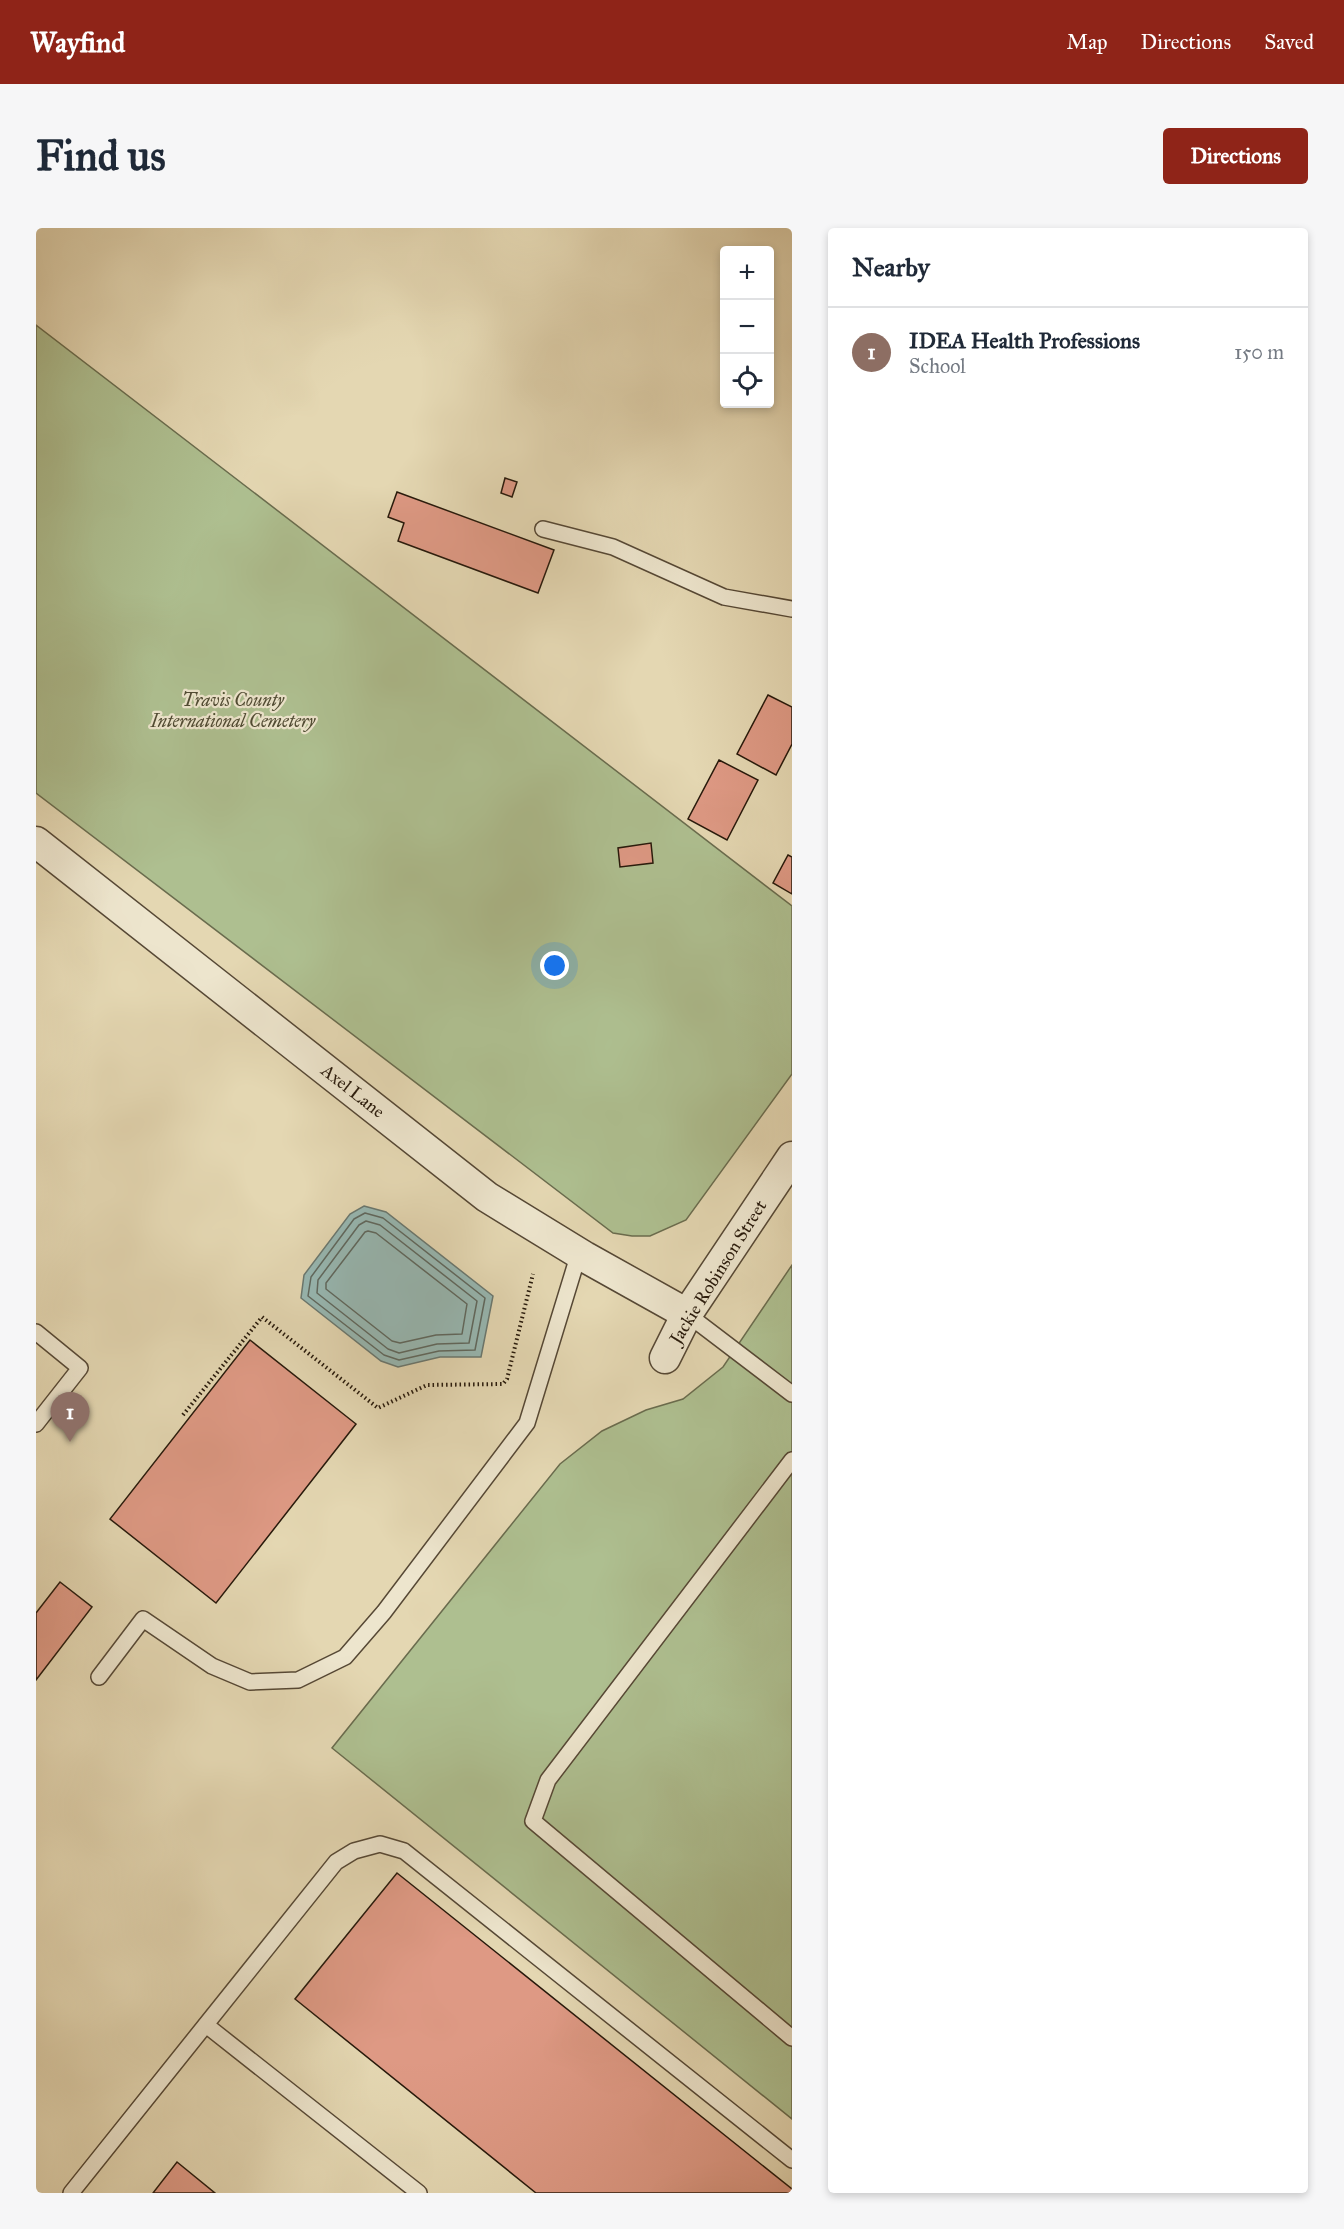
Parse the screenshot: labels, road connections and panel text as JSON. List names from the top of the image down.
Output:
{
  "streets": {
    "street": ["Axel Lane", "Jackie Robinson Street"]
  },
  "crossings": [
    ["Axel Lane", "Jackie Robinson Street"]
  ],
  "parks": ["Travis County International Cemetery"],
  "page": {
    "header": "Wayfind",
    "nav": ["Map", "Directions", "Saved"],
    "buttons": "Directions",
    "title": "Find us",
    "heading": "Nearby",
    "map_buttons": ["+", "−"],
    "list": [
      {
        "mark": "1",
        "name": "IDEA Health Professions",
        "note": "School",
        "value": "150 m"
      }
    ],
    "pins": "1"
  }
}
